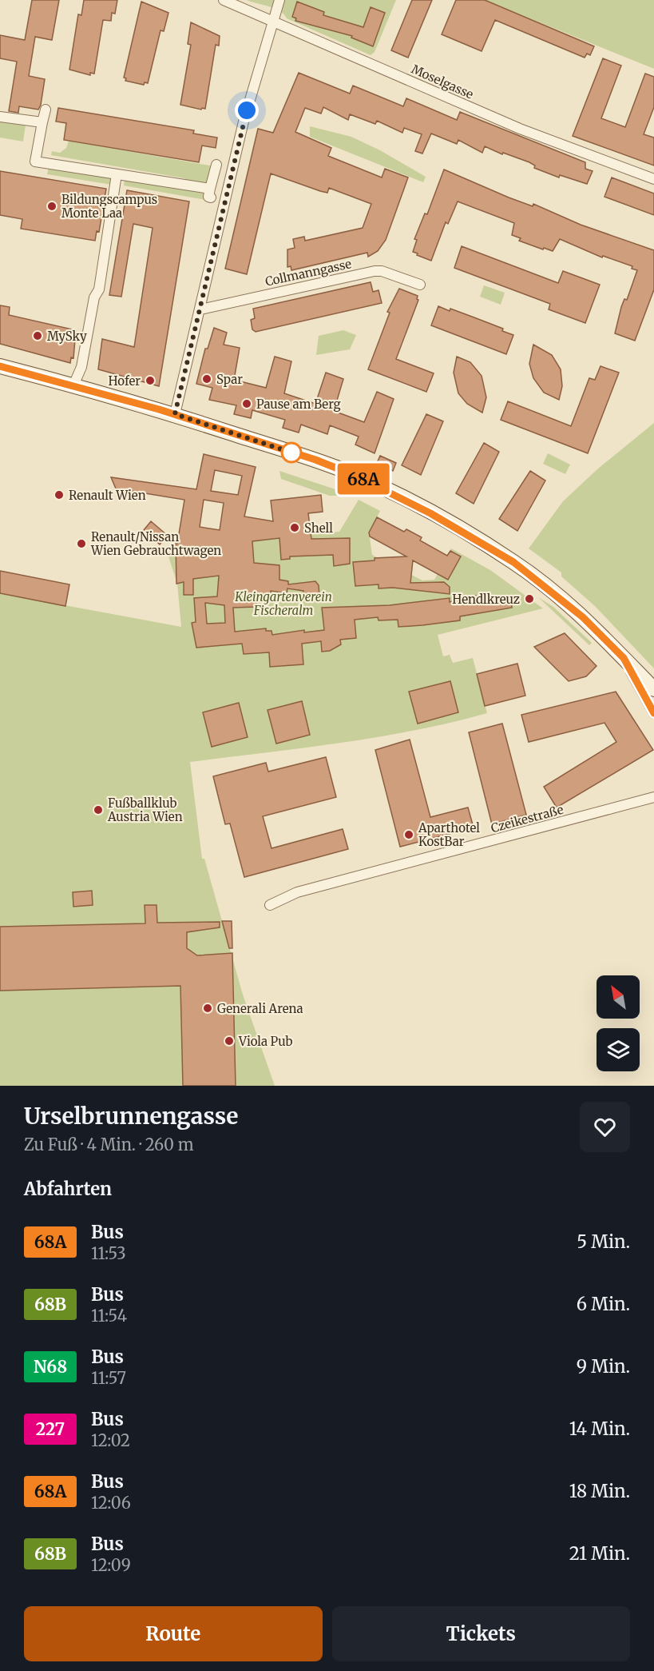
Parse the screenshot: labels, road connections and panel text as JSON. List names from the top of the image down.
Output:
{
  "streets": {
    "street": ["Moselgasse", "Collmanngasse", "Czeikestraße"]
  },
  "parks": ["Kleingartenverein Fischeralm"],
  "places": [
    "Bildungscampus Monte Laa",
    "MySky",
    "Spar",
    "Hofer",
    "Pause am Berg",
    "Renault Wien",
    "Shell",
    "Renault/Nissan Wien Gebrauchtwagen",
    "Hendlkreuz",
    "Fußballklub Austria Wien",
    "Aparthotel KostBar",
    "Generali Arena",
    "Viola Pub"
  ],
  "lines": ["bus line 68A"],
  "north": "top left",
  "page": {
    "on_map": "68A",
    "heading": [
      ["Urselbrunnengasse", "Zu Fuß · 4 Min. · 260 m"],
      "Abfahrten"
    ],
    "list": [
      {
        "mark": "68A",
        "name": "Bus",
        "note": "11:53",
        "value": "5 Min."
      },
      {
        "mark": "68B",
        "name": "Bus",
        "note": "11:54",
        "value": "6 Min."
      },
      {
        "mark": "N68",
        "name": "Bus",
        "note": "11:57",
        "value": "9 Min."
      },
      {
        "mark": "227",
        "name": "Bus",
        "note": "12:02",
        "value": "14 Min."
      },
      {
        "mark": "68A",
        "name": "Bus",
        "note": "12:06",
        "value": "18 Min."
      },
      {
        "mark": "68B",
        "name": "Bus",
        "note": "12:09",
        "value": "21 Min."
      }
    ],
    "buttons": ["Route", "Tickets"]
  }
}
